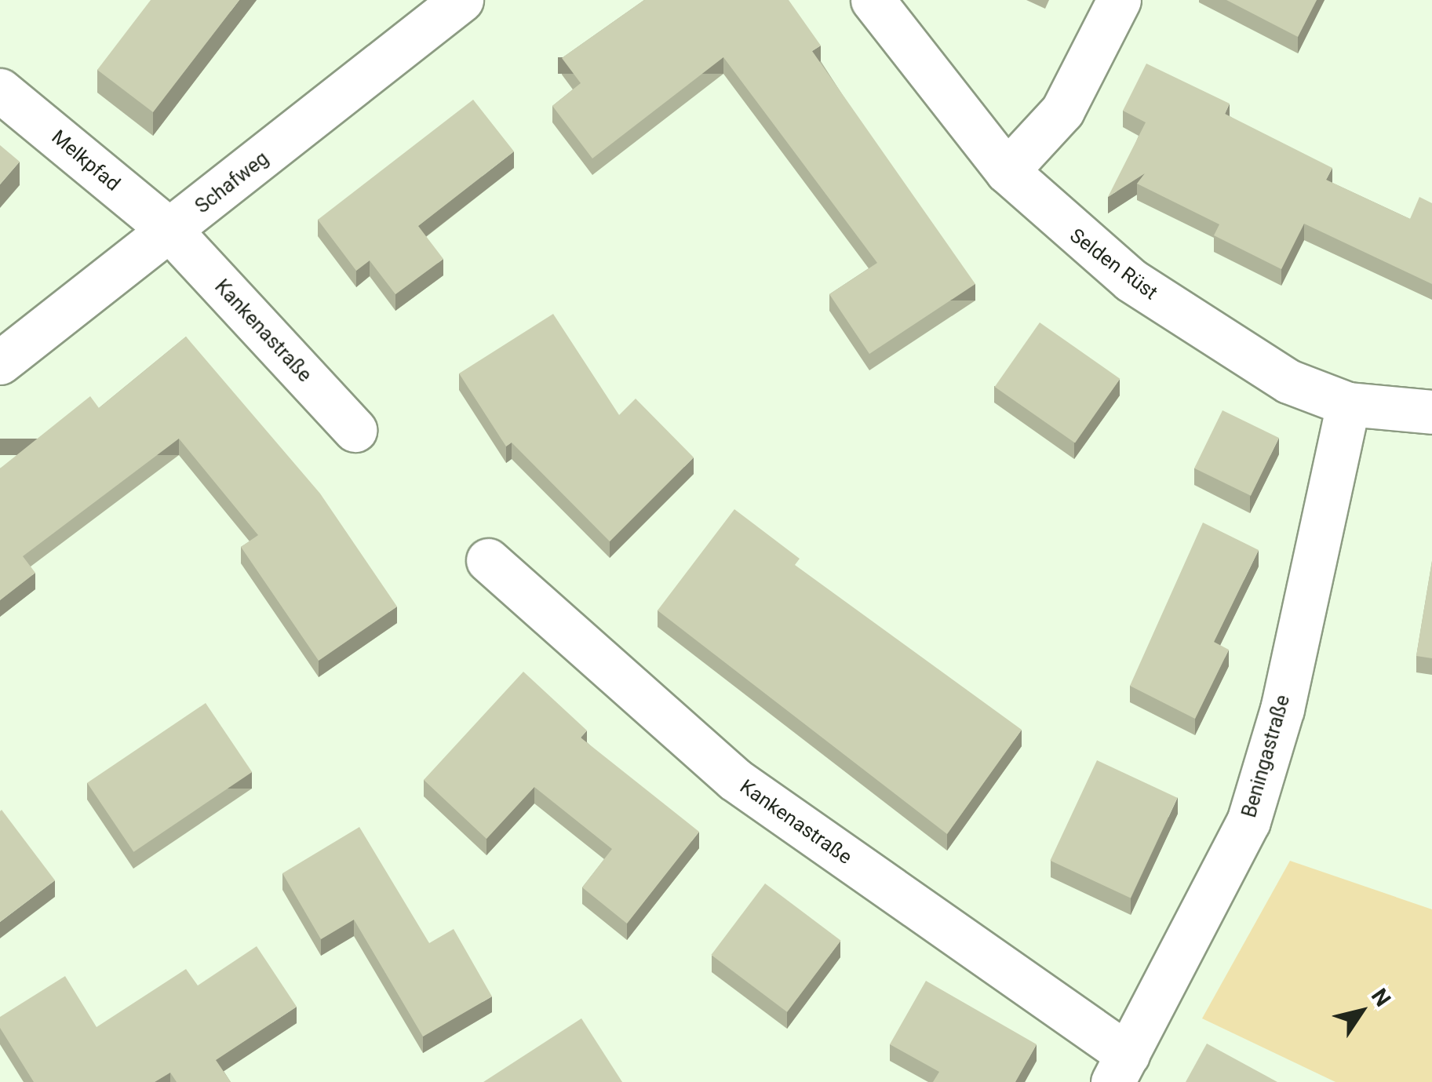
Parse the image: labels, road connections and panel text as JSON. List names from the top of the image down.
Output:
{
  "streets": {
    "street": [
      "Melkpfad",
      "Schafweg",
      "Selden Rüst",
      "Kankenastraße",
      "Beningastraße"
    ]
  },
  "crossings": [
    ["Melkpfad", "Schafweg"],
    ["Melkpfad", "Kankenastraße"],
    ["Schafweg", "Kankenastraße"],
    ["Selden Rüst", "Beningastraße"],
    ["Kankenastraße", "Beningastraße"]
  ],
  "north": "top right"
}
